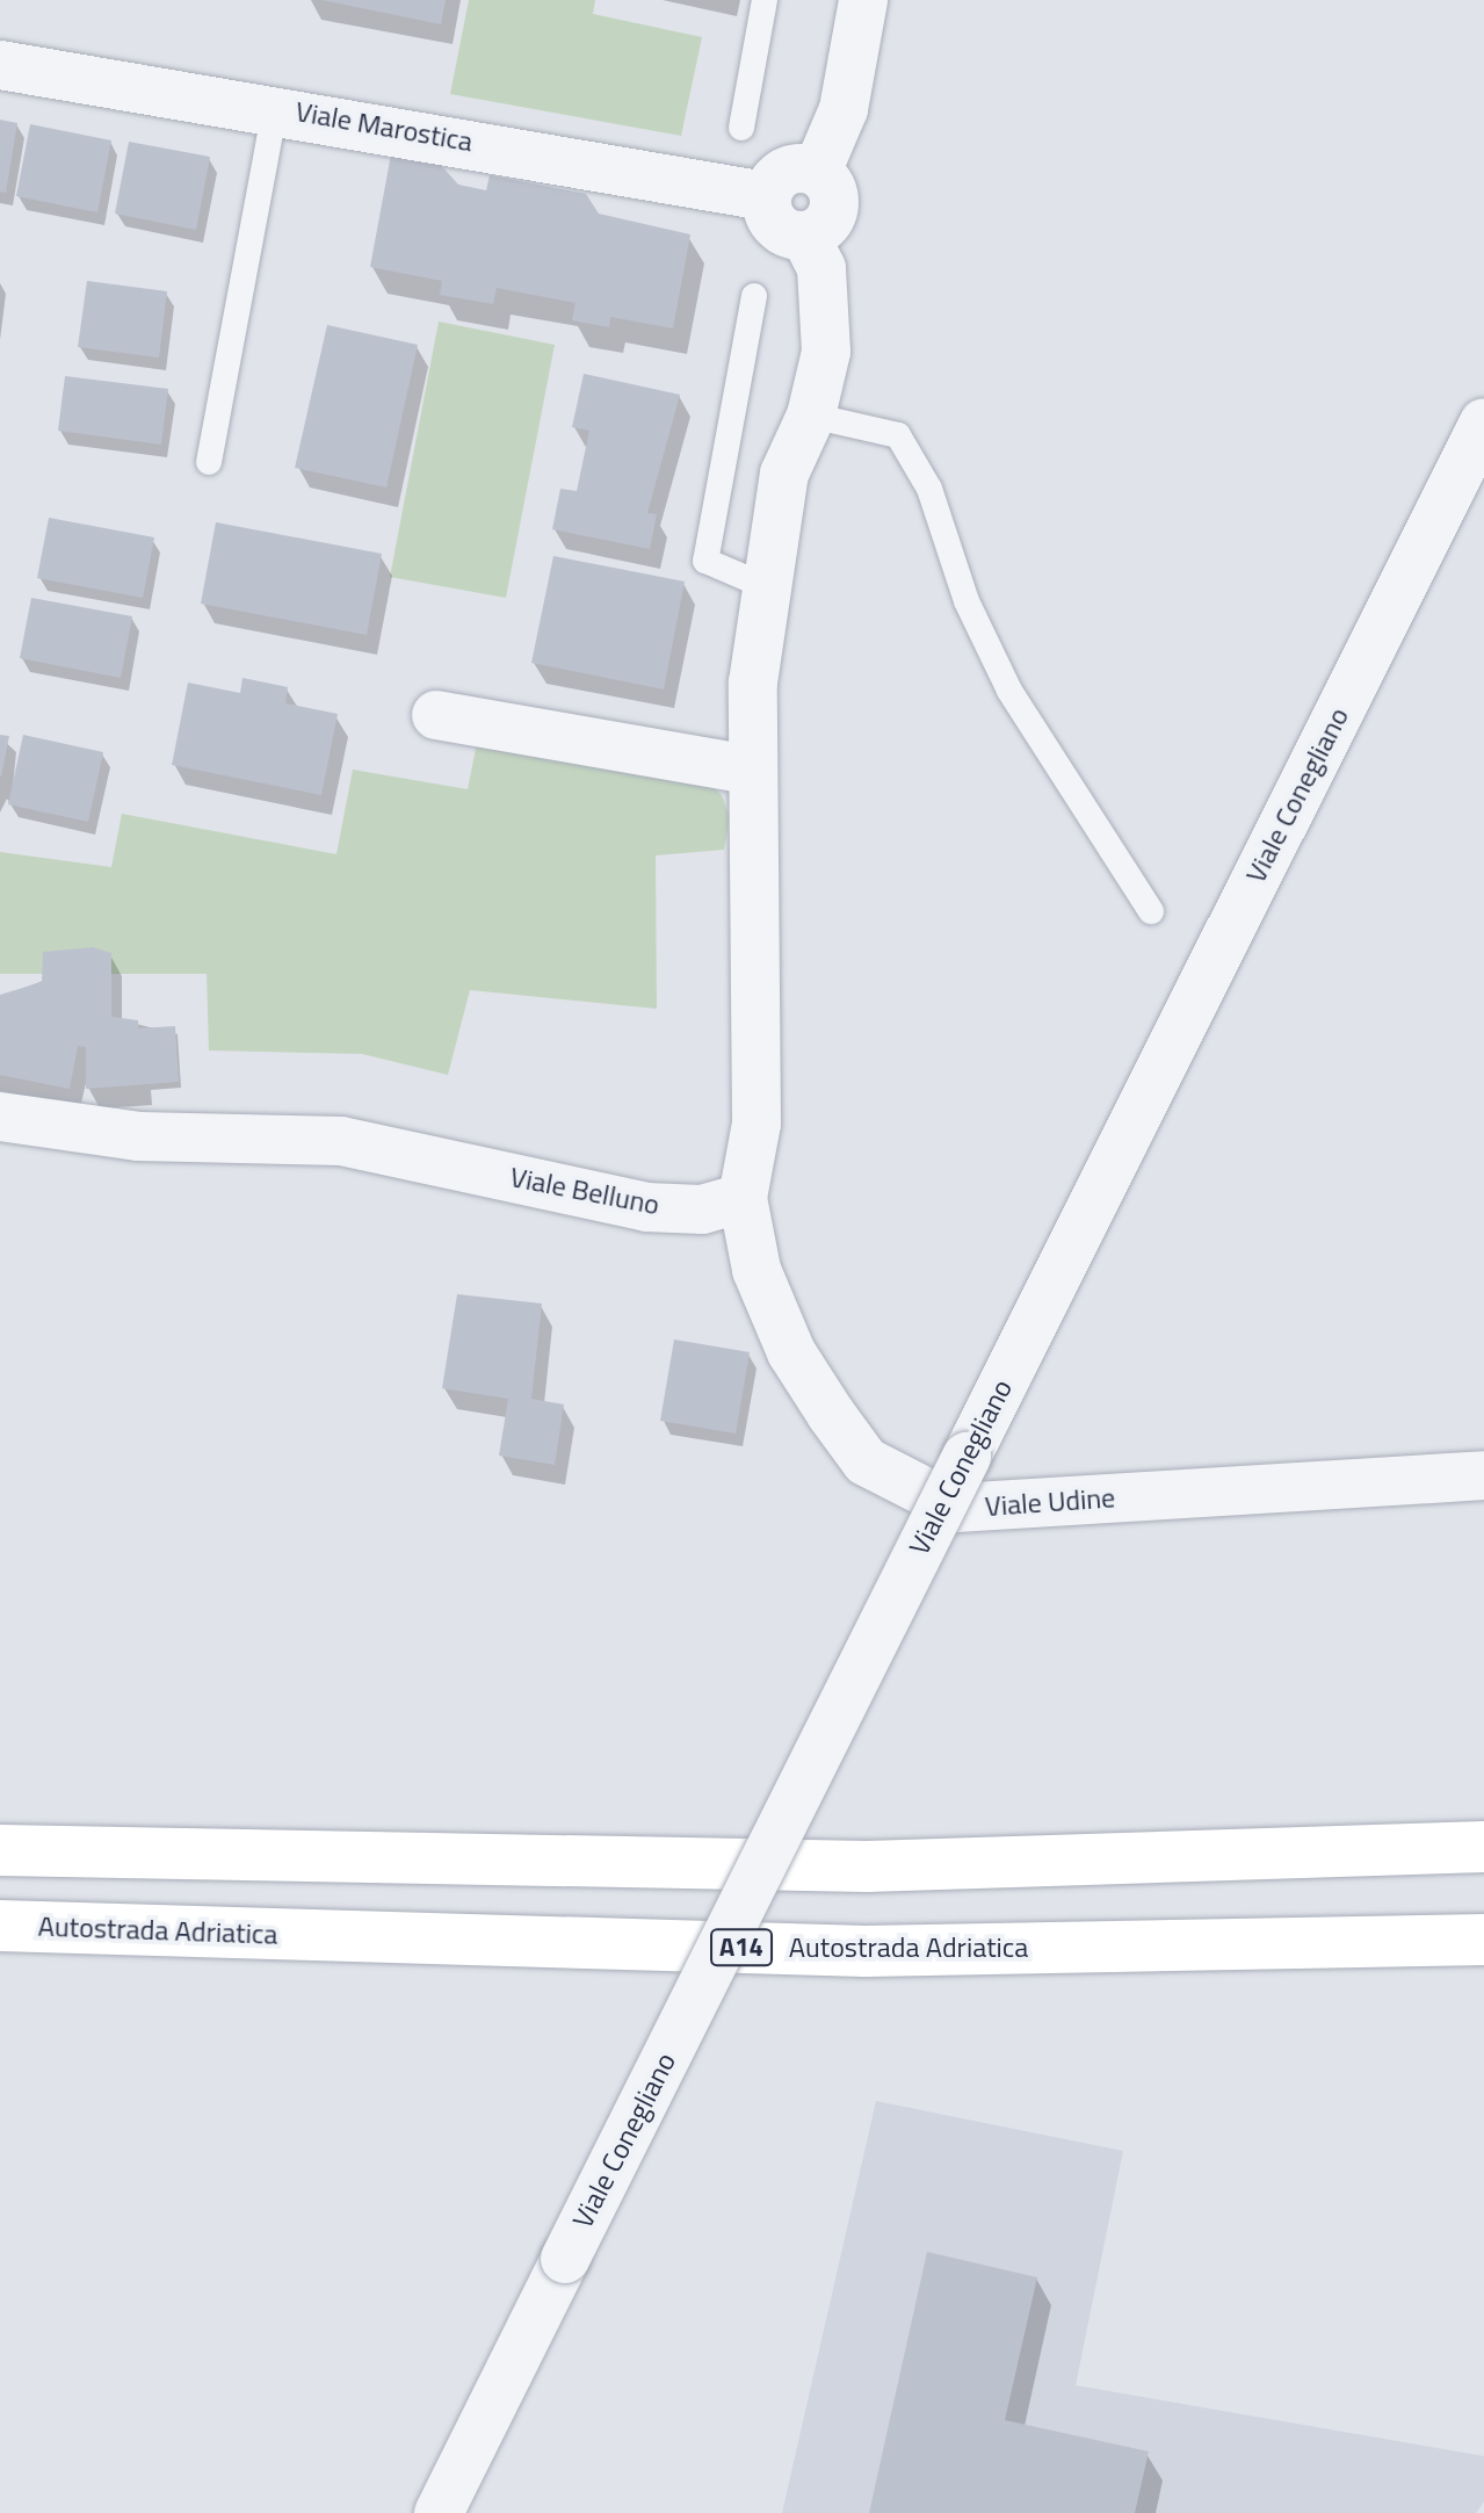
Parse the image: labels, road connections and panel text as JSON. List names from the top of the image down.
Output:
{
  "streets": {
    "highway": ["Autostrada Adriatica", "A14"],
    "street": [
      "Viale Marostica",
      "Viale Conegliano",
      "Viale Belluno",
      "Viale Udine"
    ]
  },
  "crossings": [
    ["Viale Belluno", "Viale Udine"]
  ]
}
